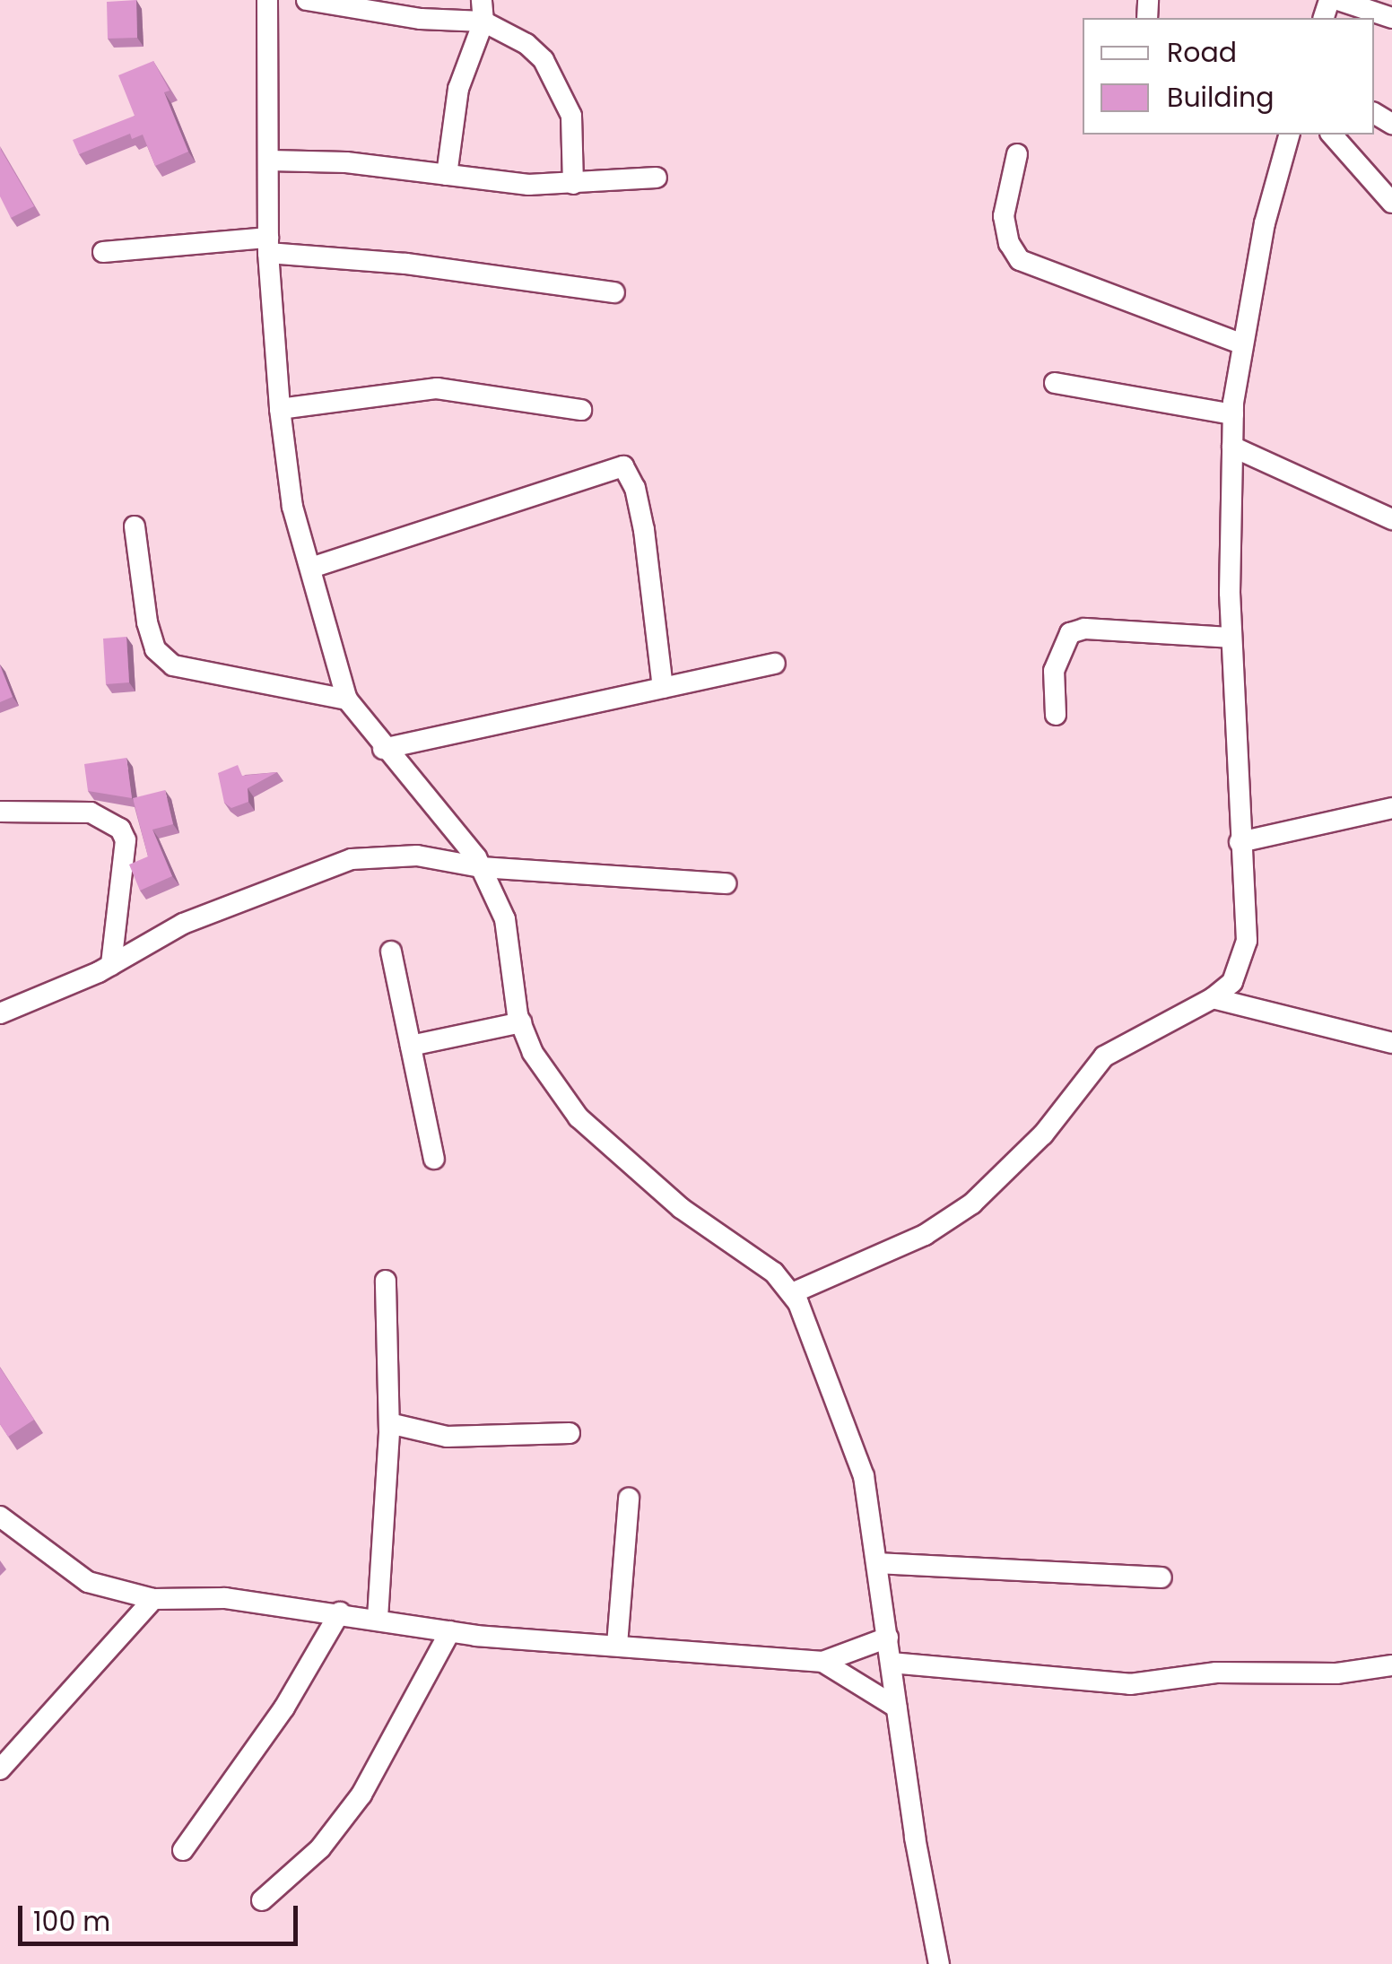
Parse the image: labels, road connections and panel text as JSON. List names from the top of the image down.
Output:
{
  "legend": ["Road", "Building"],
  "scale_bar": "100 m"
}
